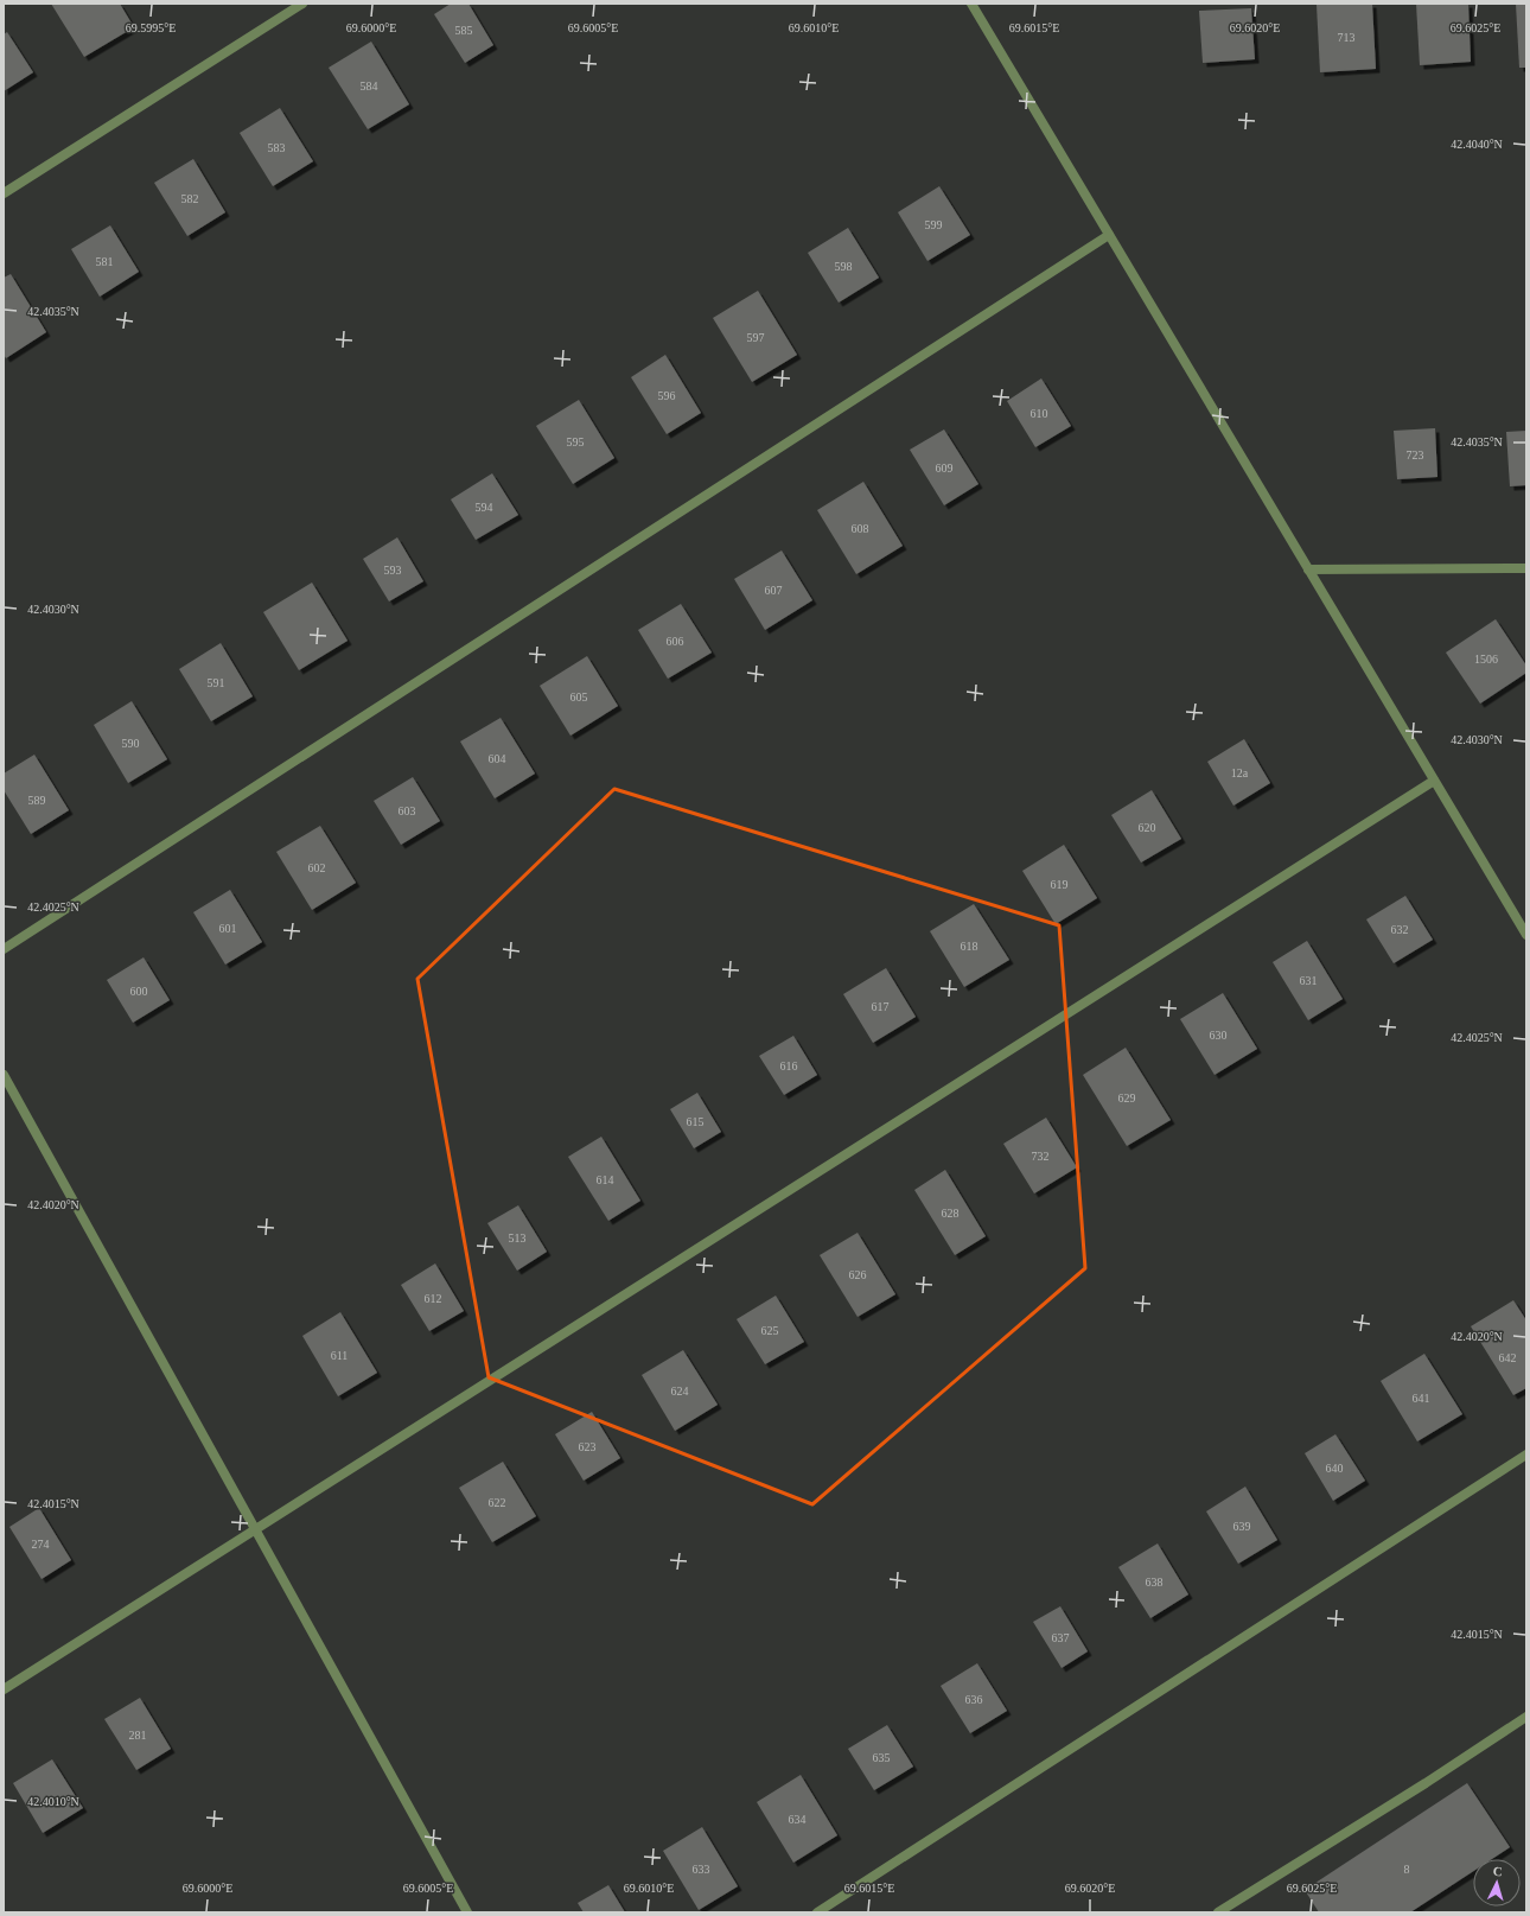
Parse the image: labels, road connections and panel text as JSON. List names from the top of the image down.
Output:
{
  "house_numbers": [
    "585",
    "713",
    "584",
    "583",
    "582",
    "599",
    "581",
    "598",
    "597",
    "596",
    "610",
    "595",
    "723",
    "609",
    "594",
    "608",
    "593",
    "607",
    "606",
    "1506",
    "591",
    "605",
    "590",
    "604",
    "12а",
    "589",
    "603",
    "620",
    "602",
    "619",
    "601",
    "632",
    "618",
    "631",
    "600",
    "617",
    "630",
    "616",
    "629",
    "615",
    "732",
    "614",
    "628",
    "513",
    "626",
    "612",
    "625",
    "611",
    "642",
    "624",
    "641",
    "623",
    "640",
    "622",
    "639",
    "274",
    "638",
    "637",
    "636",
    "281",
    "635",
    "634",
    "633",
    "8"
  ],
  "north": "top",
  "coordinates": [
    "69.5995°E",
    "69.6000°E",
    "69.6005°E",
    "69.6010°E",
    "69.6015°E",
    "69.6020°E",
    "69.6025°E",
    "42.4040°N",
    "42.4035°N",
    "42.4030°N",
    "42.4025°N",
    "42.4020°N",
    "42.4015°N",
    "42.4010°N"
  ]
}
